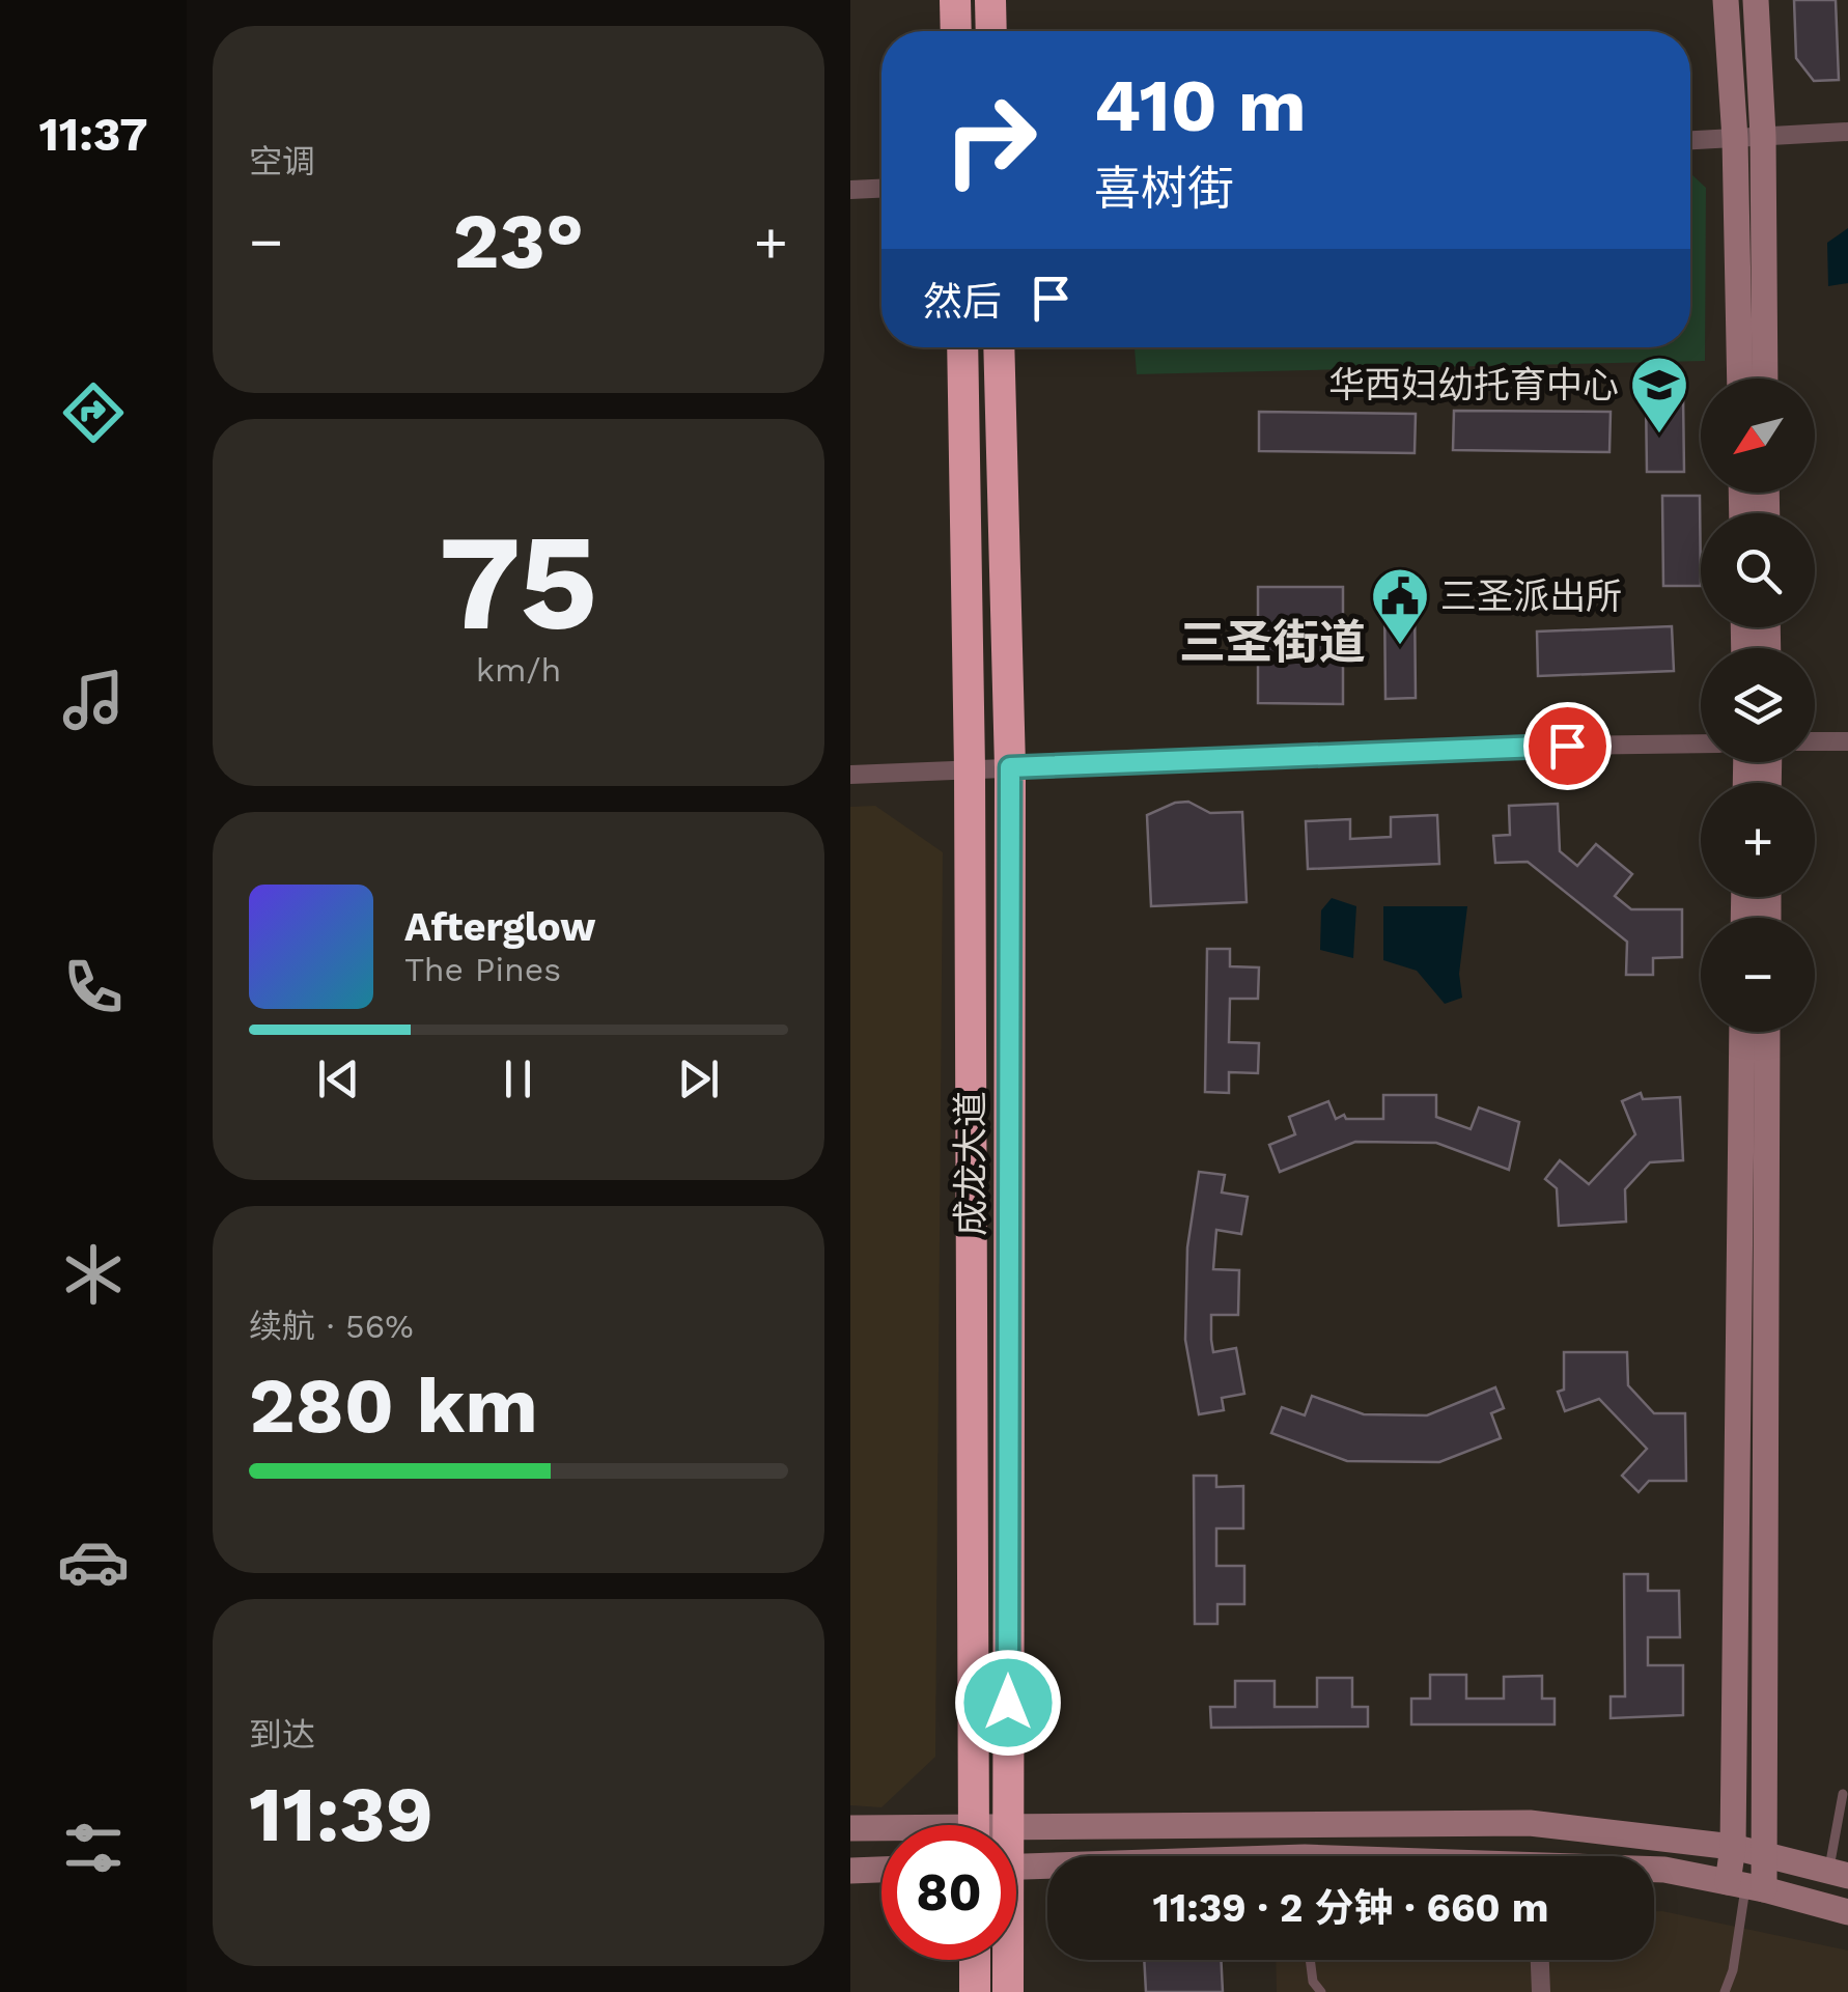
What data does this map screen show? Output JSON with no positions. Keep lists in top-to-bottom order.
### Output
{
  "streets": {
    "highway": ["成龙大道"]
  },
  "districts": ["三圣街道"],
  "places": {
    "school or university": ["华西妇幼托育中心"],
    "public building": ["三圣派出所"]
  },
  "north": "bottom left",
  "page": {
    "tabs": "11:37",
    "tile": [
      "空调",
      ["75", "km/h"],
      ["续航 · 56%", "280 km"],
      ["到达", "11:39"]
    ],
    "turn": ["410 m", "喜树街"],
    "heat": ["−", "23°", "+"],
    "then": "然后",
    "map_buttons": ["+", "−"],
    "song": ["Afterglow", "The Pines"],
    "limit": "80",
    "trip": "11:39 · 2 分钟 · 660 m"
  }
}
